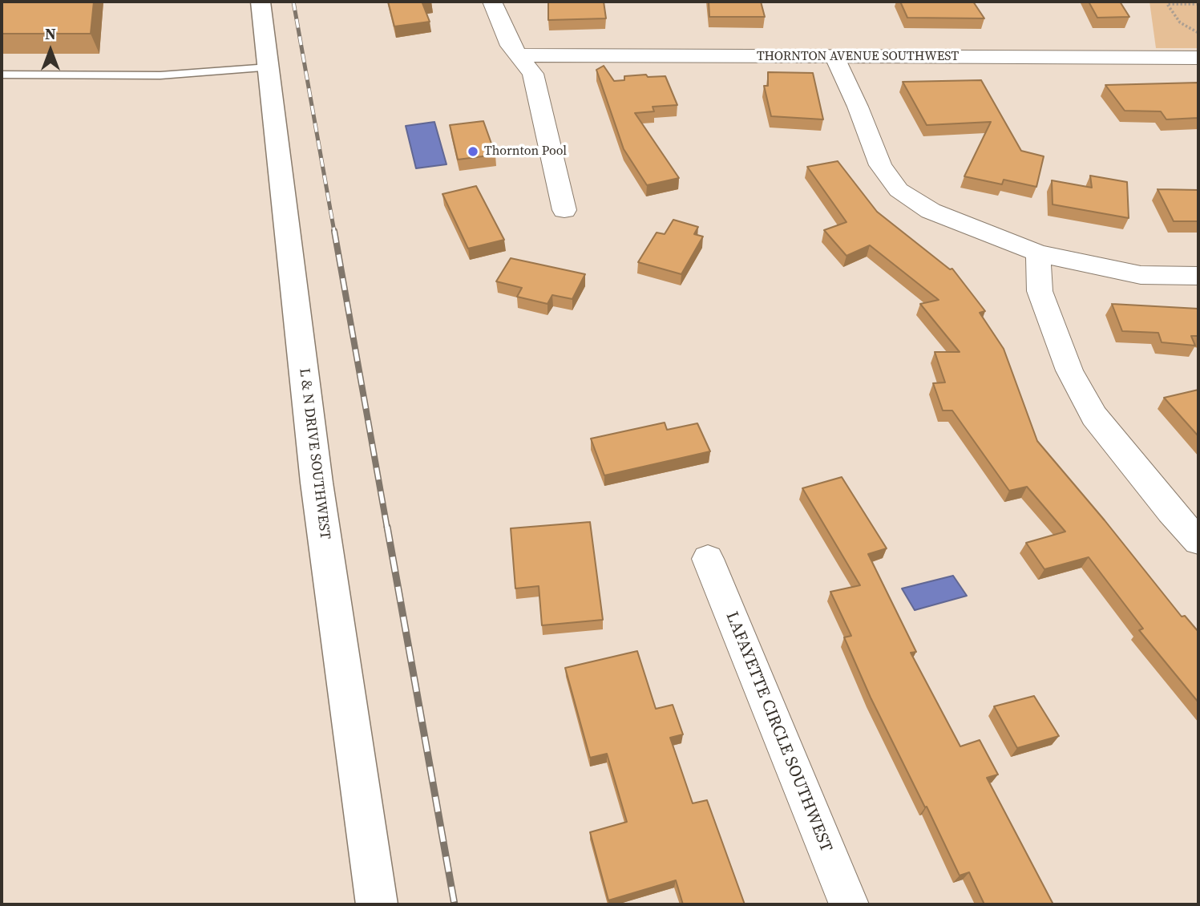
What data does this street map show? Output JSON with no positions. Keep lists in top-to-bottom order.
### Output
{
  "streets": {
    "street": ["THORNTON AVENUE SOUTHWEST", "L & N DRIVE SOUTHWEST", "LAFAYETTE CIRCLE SOUTHWEST"]
  },
  "places": ["Thornton Pool"],
  "north": "top"
}
